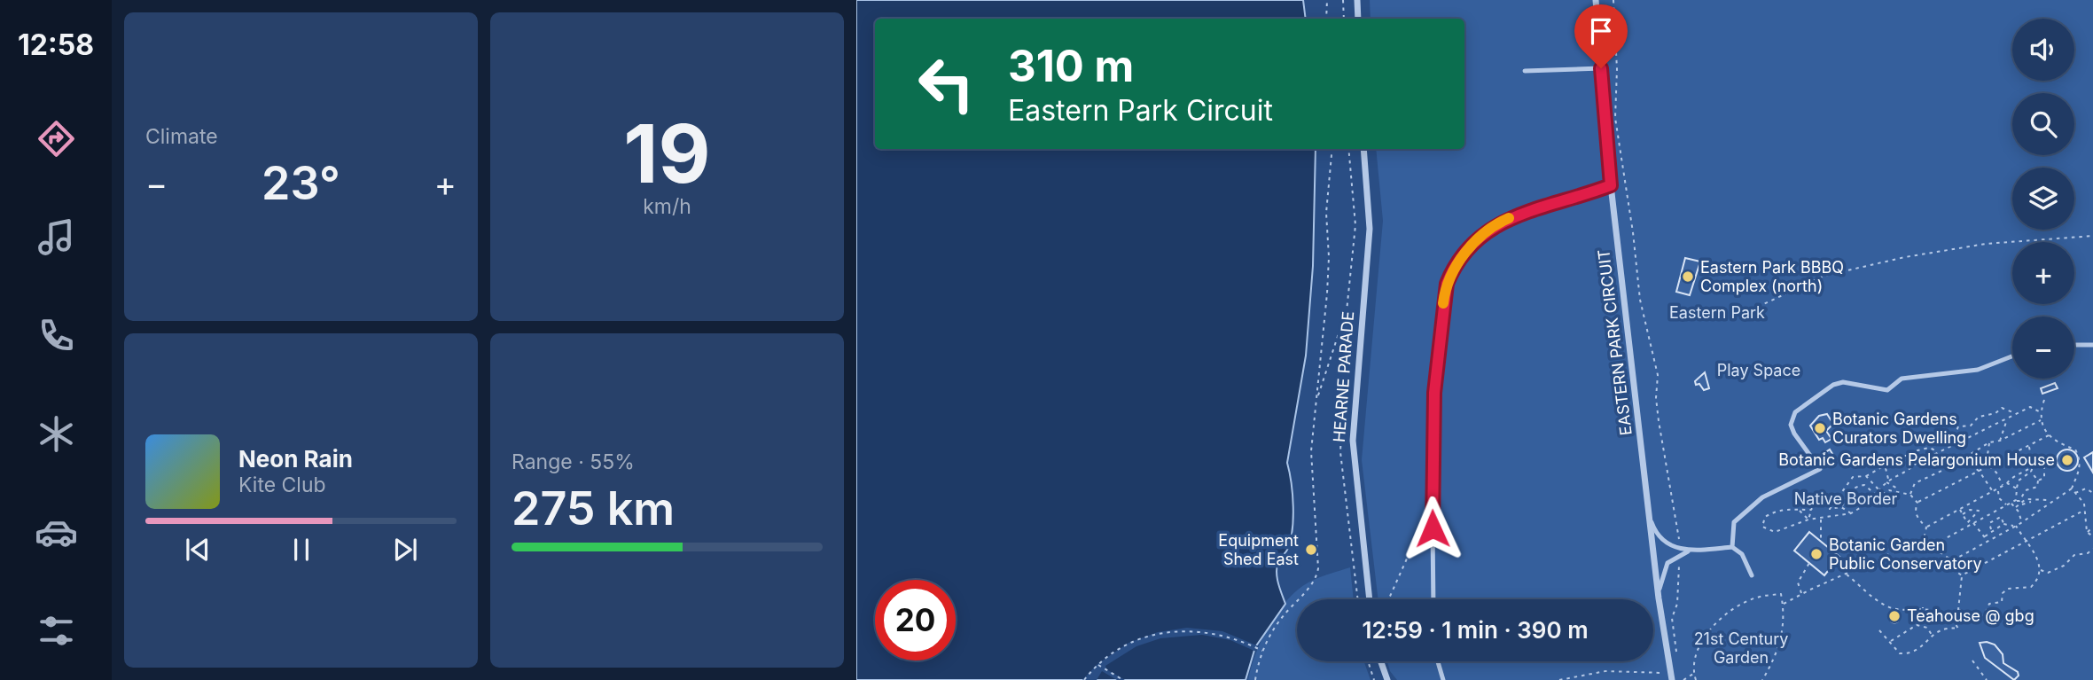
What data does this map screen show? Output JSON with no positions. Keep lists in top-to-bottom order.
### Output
{
  "streets": {
    "street": ["EASTERN PARK CIRCUIT", "HEARNE PARADE"]
  },
  "parks": [
    "Eastern Park",
    "Play Space",
    "Native Border",
    "21st Century Garden"
  ],
  "places": [
    "Eastern Park BBBQ Complex (north)",
    "Botanic Gardens Curators Dwelling",
    "Botanic Gardens Pelargonium House",
    "Equipment Shed East",
    "Botanic Garden Public Conservatory",
    "Teahouse @ gbg"
  ],
  "page": {
    "tabs": "12:58",
    "tile": [
      "Climate",
      ["19", "km/h"],
      ["Range · 55%", "275 km"]
    ],
    "map_buttons": ["+", "−"],
    "turn": ["310 m", "Eastern Park Circuit"],
    "heat": ["−", "23°", "+"],
    "song": ["Neon Rain", "Kite Club"],
    "limit": "20",
    "trip": "12:59 · 1 min · 390 m"
  }
}
